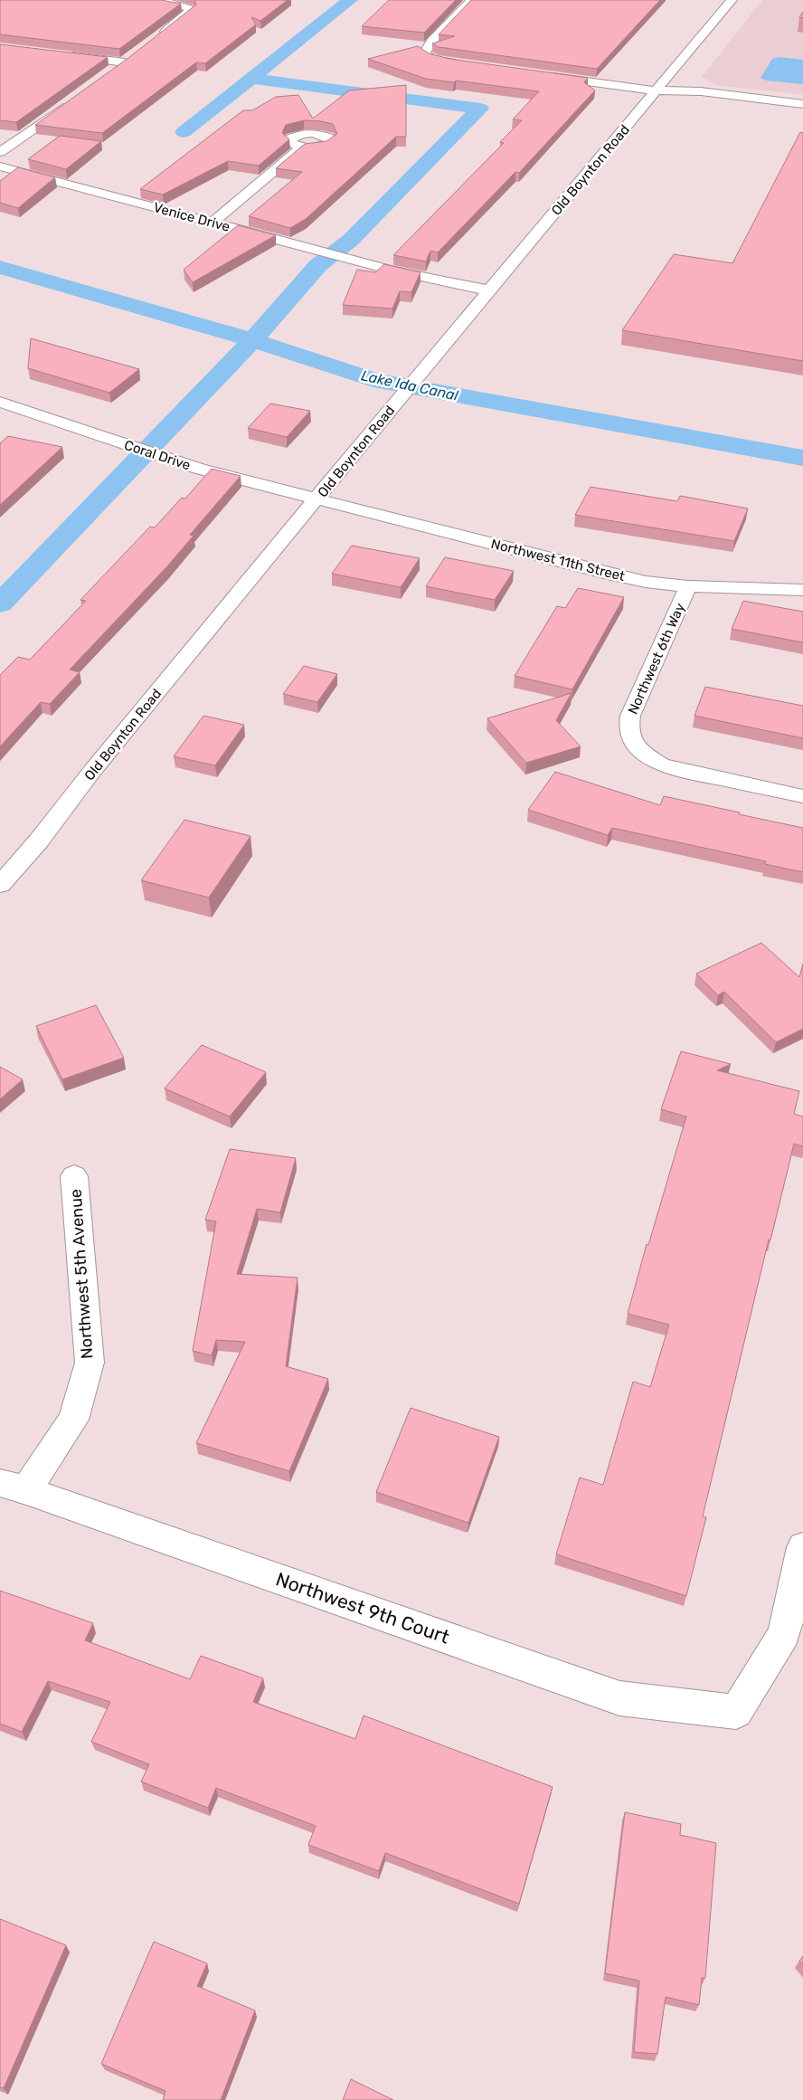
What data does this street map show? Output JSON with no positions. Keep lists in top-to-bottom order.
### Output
{
  "streets": {
    "street": [
      "Old Boynton Road",
      "Venice Drive",
      "Coral Drive",
      "Northwest 11th Street",
      "Northwest 6th Way",
      "Northwest 5th Avenue",
      "Northwest 9th Court"
    ]
  },
  "crossings": [
    ["Old Boynton Road", "Venice Drive"],
    ["Old Boynton Road", "Coral Drive"],
    ["Old Boynton Road", "Northwest 11th Street"],
    ["Coral Drive", "Northwest 11th Street"],
    ["Northwest 11th Street", "Northwest 6th Way"],
    ["Northwest 5th Avenue", "Northwest 9th Court"]
  ],
  "water": ["Lake Ida Canal"]
}
